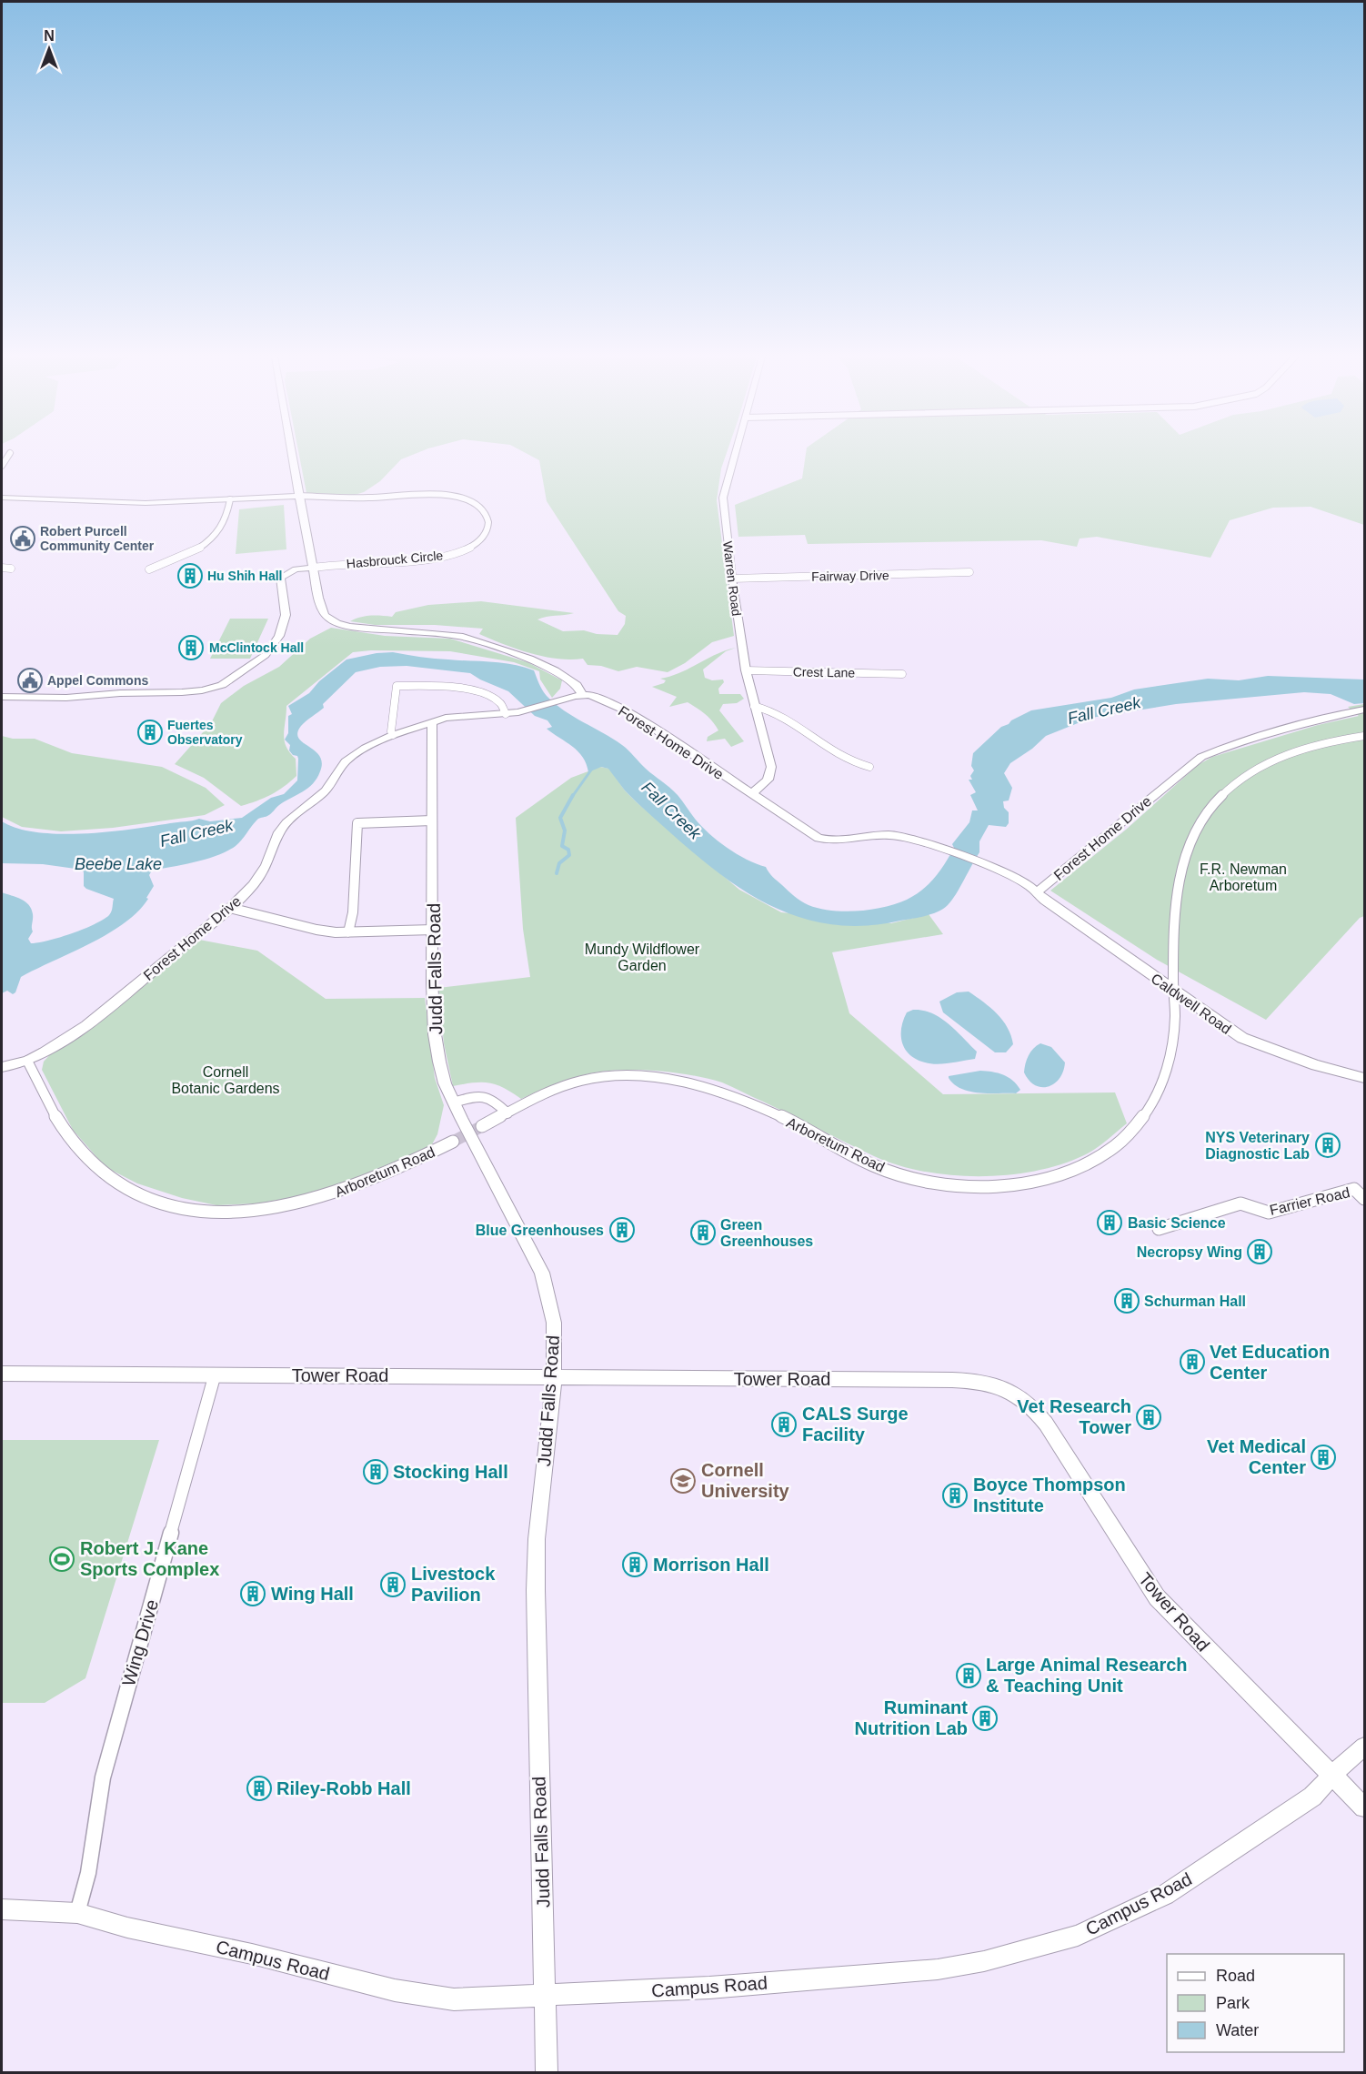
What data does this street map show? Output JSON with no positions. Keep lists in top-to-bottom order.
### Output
{
  "streets": {
    "street": [
      "Hasbrouck Circle",
      "Fairway Drive",
      "Warren Road",
      "Crest Lane",
      "Forest Home Drive",
      "Judd Falls Road",
      "Caldwell Road",
      "Arboretum Road",
      "Farrier Road",
      "Tower Road",
      "Wing Drive",
      "Campus Road"
    ]
  },
  "crossings": [
    ["Fairway Drive", "Warren Road"],
    ["Warren Road", "Crest Lane"],
    ["Warren Road", "Forest Home Drive"],
    ["Forest Home Drive", "Judd Falls Road"],
    ["Forest Home Drive", "Caldwell Road"],
    ["Forest Home Drive", "Arboretum Road"],
    ["Judd Falls Road", "Tower Road"],
    ["Judd Falls Road", "Campus Road"],
    ["Caldwell Road", "Arboretum Road"],
    ["Tower Road", "Wing Drive"],
    ["Tower Road", "Campus Road"],
    ["Wing Drive", "Campus Road"]
  ],
  "water": ["Fall Creek", "Beebe Lake"],
  "parks": ["F.R. Newman Arboretum", "Mundy Wildflower Garden", "Cornell Botanic Gardens"],
  "places": {
    "public building": ["Robert Purcell Community Center", "Appel Commons"],
    "building": [
      "Hu Shih Hall",
      "McClintock Hall",
      "Fuertes Observatory",
      "NYS Veterinary Diagnostic Lab",
      "Basic Science",
      "Blue Greenhouses",
      "Green Greenhouses",
      "Necropsy Wing",
      "Schurman Hall",
      "Vet Education Center",
      "Vet Research Tower",
      "CALS Surge Facility",
      "Vet Medical Center",
      "Stocking Hall",
      "Boyce Thompson Institute",
      "Morrison Hall",
      "Livestock Pavilion",
      "Wing Hall",
      "Large Animal Research & Teaching Unit",
      "Ruminant Nutrition Lab",
      "Riley-Robb Hall"
    ],
    "school or university": ["Cornell University"],
    "sports": ["Robert J. Kane Sports Complex"]
  },
  "legend": ["Road", "Park", "Water"],
  "north": "top"
}
